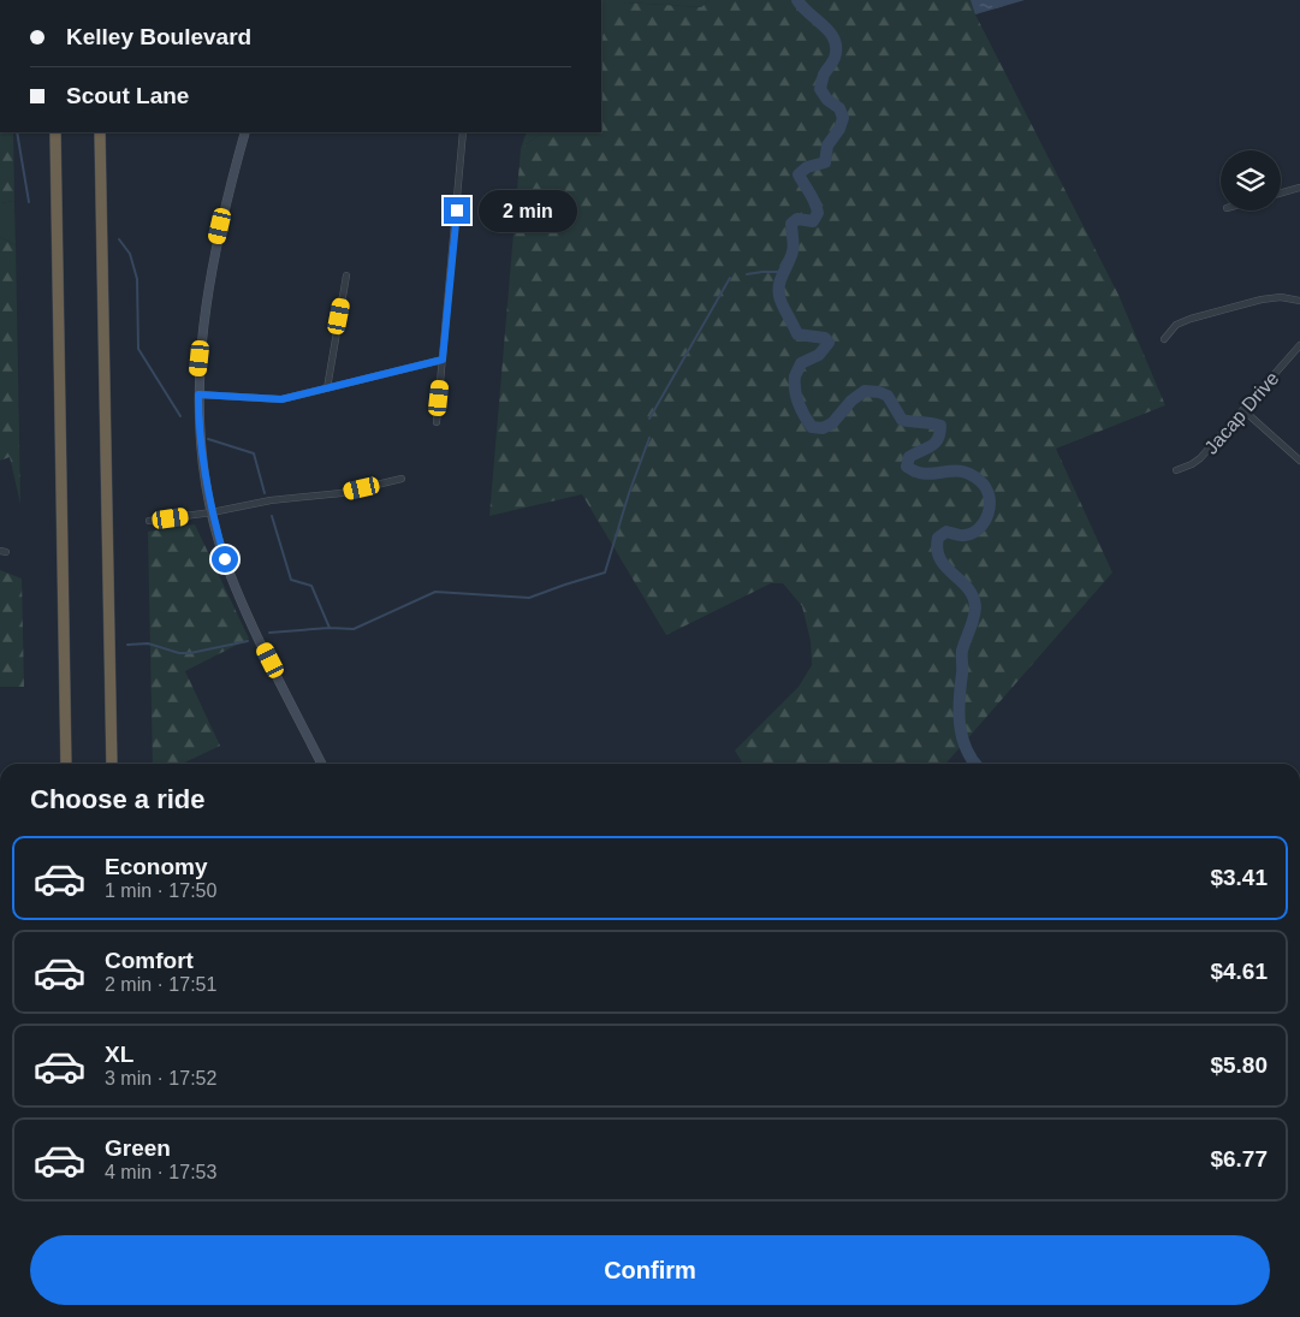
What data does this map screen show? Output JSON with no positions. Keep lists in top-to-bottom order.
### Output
{
  "streets": {
    "street": ["Jacap Drive"]
  },
  "page": {
    "banner": ["Kelley Boulevard", "Scout Lane"],
    "bubble": "2 min",
    "heading": "Choose a ride",
    "list": [
      {
        "name": "Economy",
        "note": "1 min · 17:50",
        "value": "$3.41"
      },
      {
        "name": "Comfort",
        "note": "2 min · 17:51",
        "value": "$4.61"
      },
      {
        "name": "XL",
        "note": "3 min · 17:52",
        "value": "$5.80"
      },
      {
        "name": "Green",
        "note": "4 min · 17:53",
        "value": "$6.77"
      }
    ],
    "buttons": "Confirm"
  }
}
